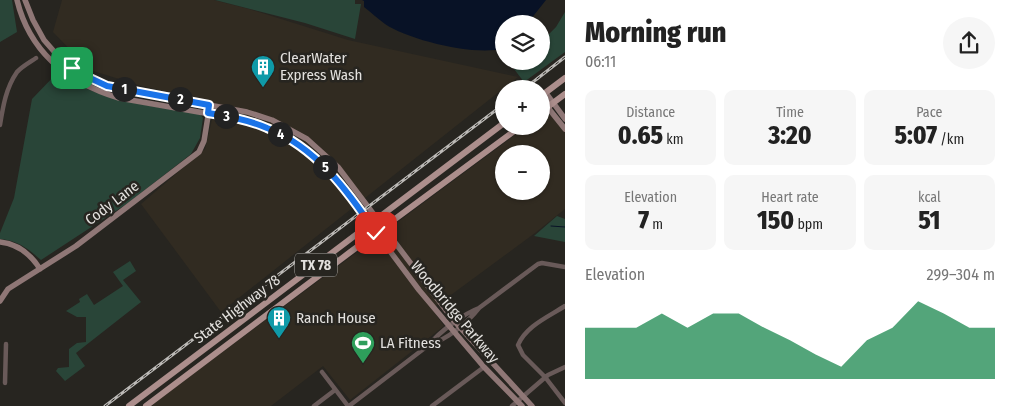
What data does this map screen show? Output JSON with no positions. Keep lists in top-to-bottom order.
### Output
{
  "streets": {
    "main road": [
      "Cody Lane",
      "TX 78",
      "State Highway 78",
      "Woodbridge Parkway"
    ]
  },
  "crossings": [
    ["Cody Lane", "Woodbridge Parkway"],
    ["State Highway 78", "Woodbridge Parkway"]
  ],
  "places": {
    "building": ["ClearWater Express Wash", "Ranch House"],
    "sports": ["LA Fitness"]
  },
  "page": {
    "heading": ["Morning run", "06:11"],
    "map_buttons": ["+", "−"],
    "pins": [
      "1",
      "2",
      "3",
      "4",
      "5"
    ],
    "stats": [
      ["Distance", "0.65 km"],
      ["Time", "3:20"],
      ["Pace", "5:07 /km"],
      ["Elevation", "7 m"],
      ["Heart rate", "150 bpm"],
      ["kcal", "51"]
    ],
    "chart": ["Elevation", "299–304 m"]
  }
}
